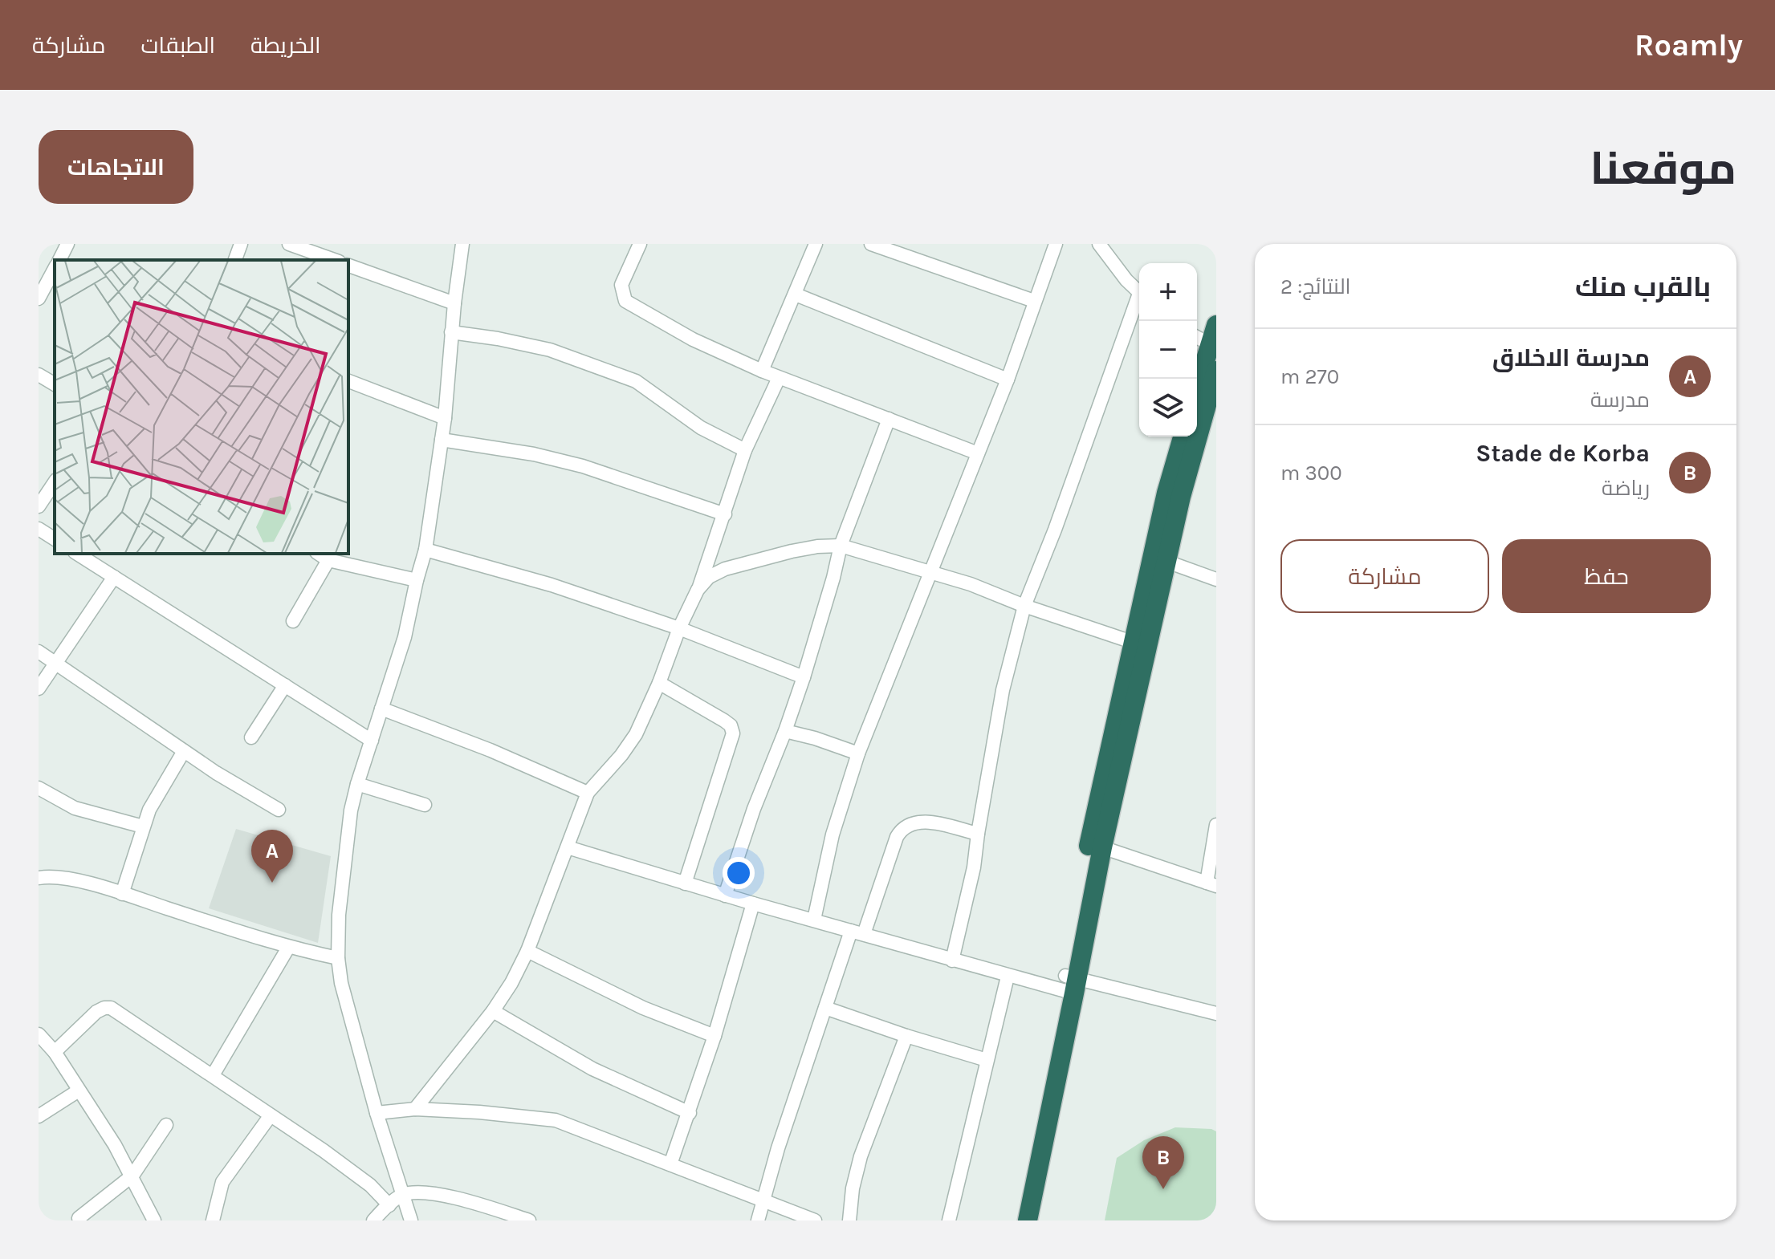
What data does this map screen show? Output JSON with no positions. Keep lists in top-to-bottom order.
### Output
{
  "page": {
    "header": "Roamly",
    "nav": ["الخريطة", "الطبقات", "مشاركة"],
    "title": "موقعنا",
    "buttons": [
      "الاتجاهات",
      ["حفظ", "مشاركة"]
    ],
    "heading": ["بالقرب منك", "النتائج: 2"],
    "map_buttons": ["+", "−"],
    "list": [
      {
        "mark": "A",
        "name": "مدرسة الاخلاق",
        "note": "مدرسة",
        "value": "270 m"
      },
      {
        "mark": "B",
        "name": "Stade de Korba",
        "note": "رياضة",
        "value": "300 m"
      }
    ],
    "pins": ["A", "B"]
  }
}
